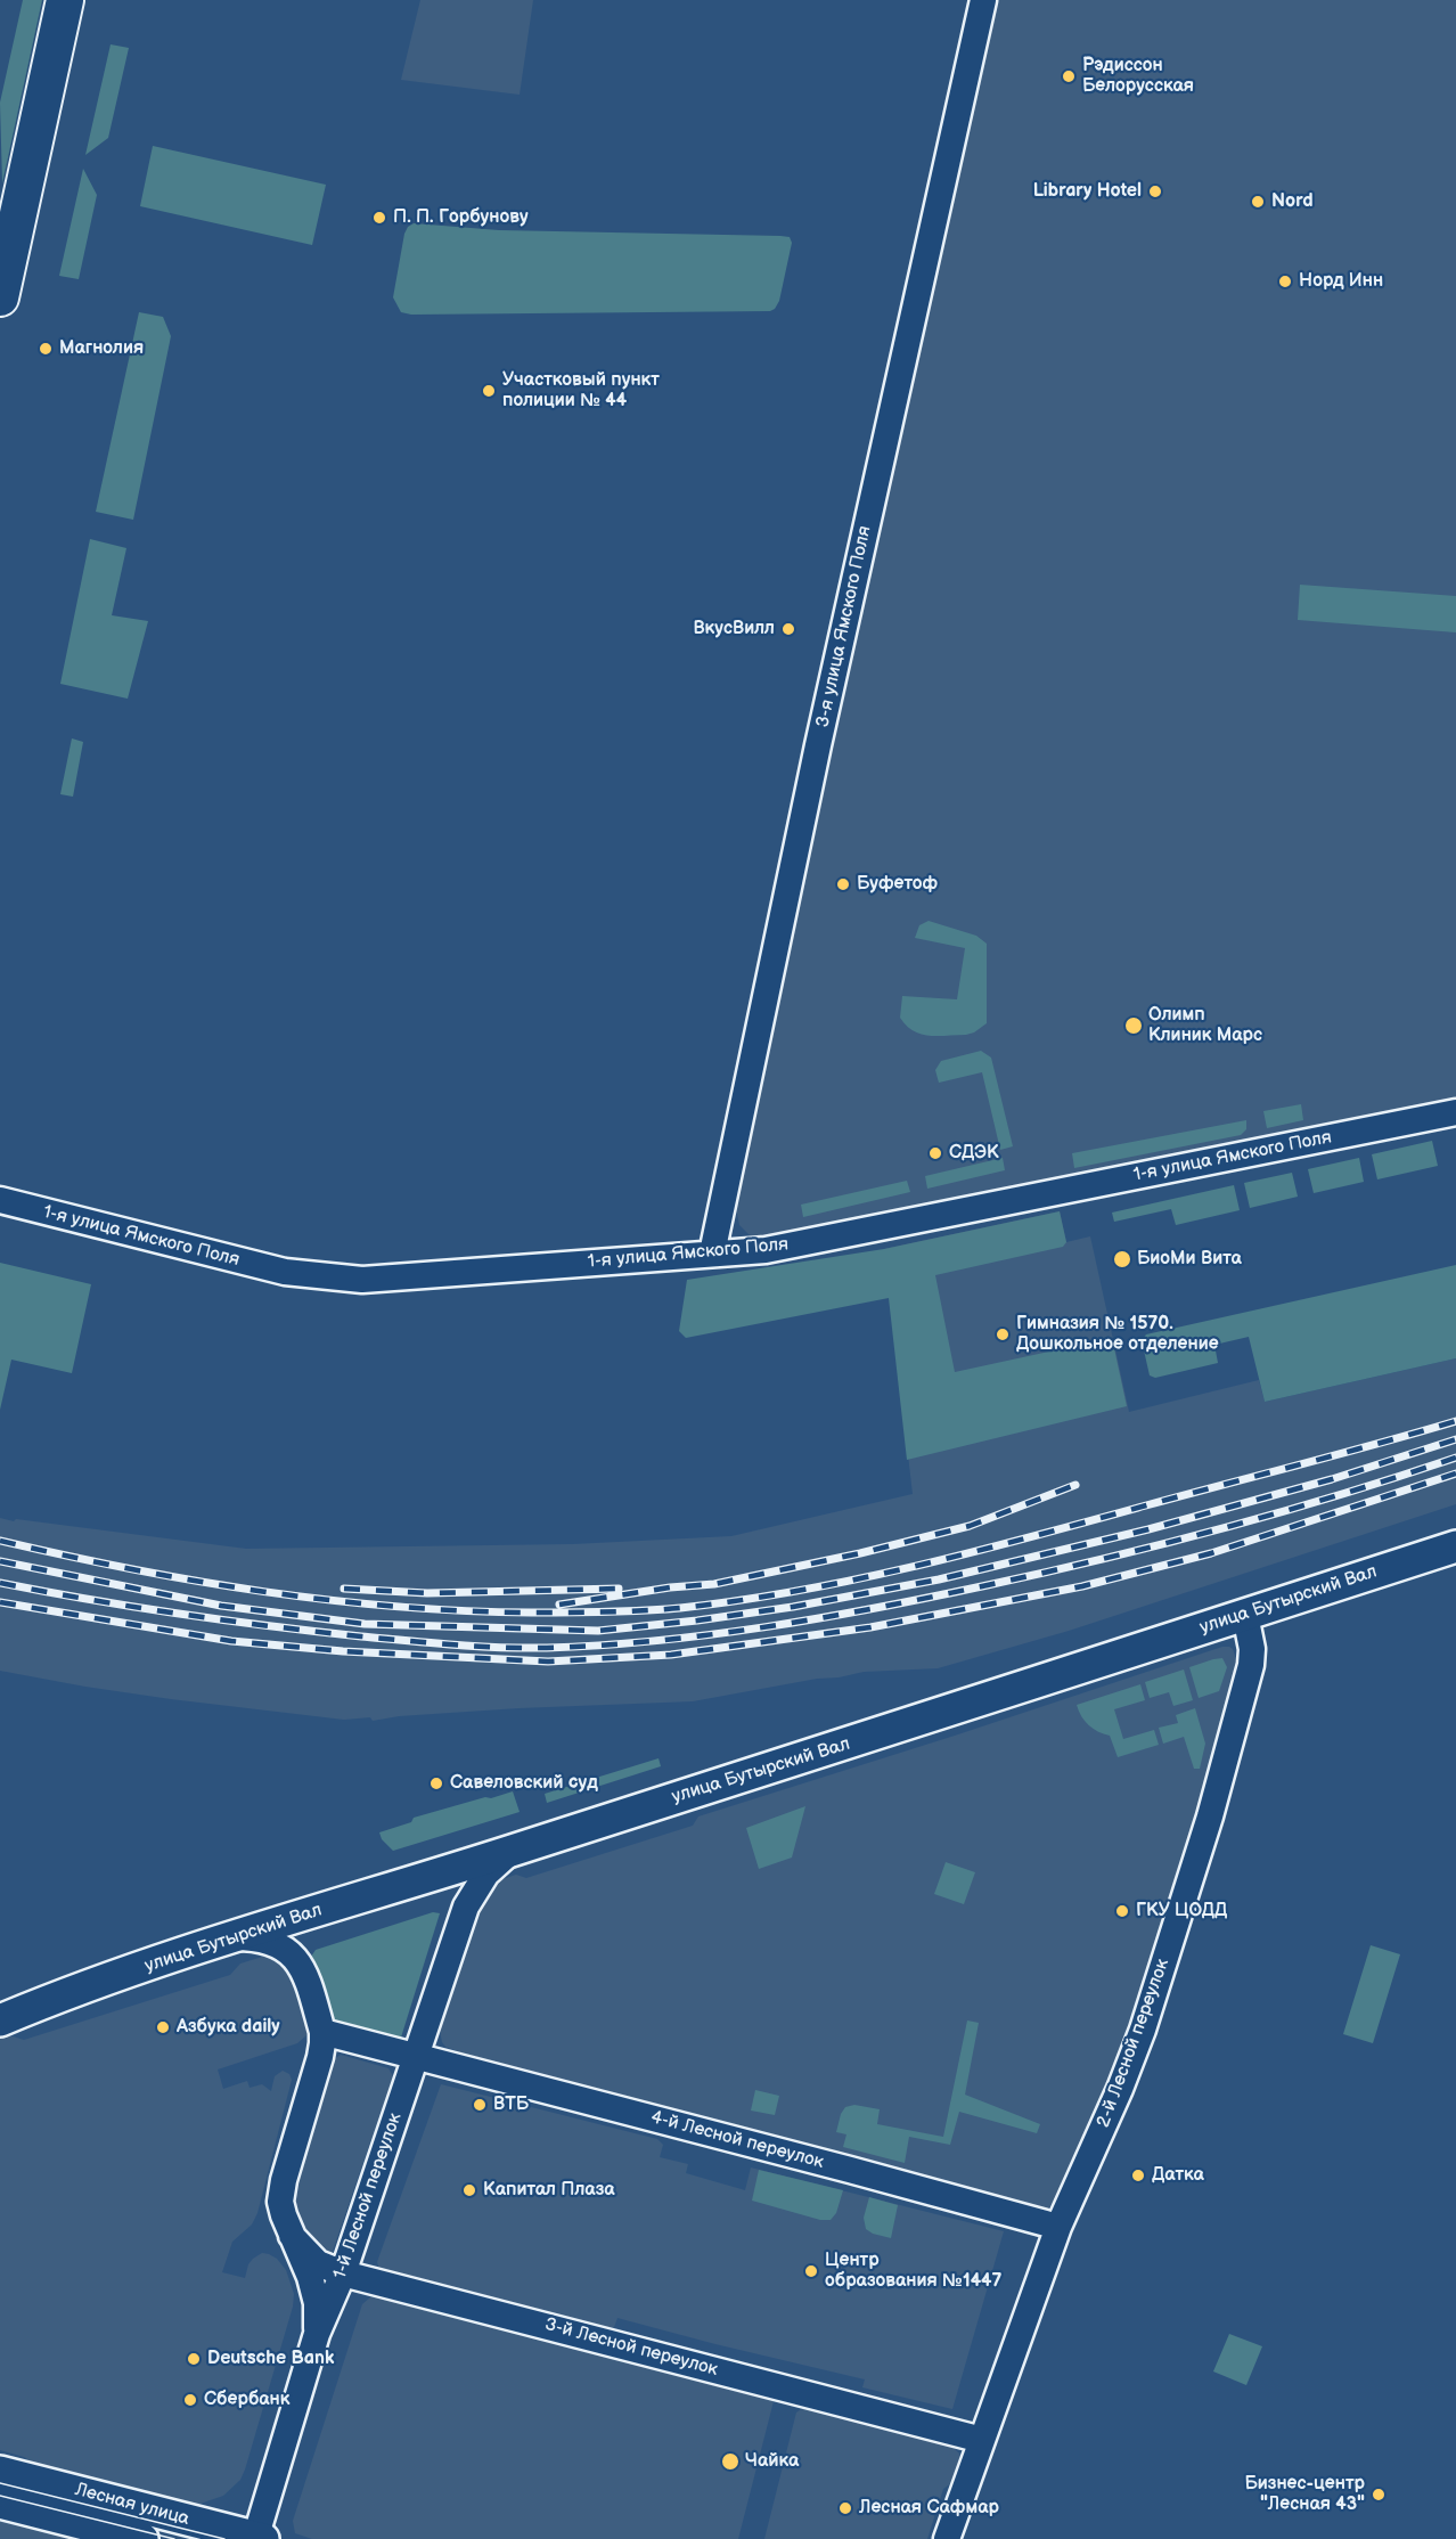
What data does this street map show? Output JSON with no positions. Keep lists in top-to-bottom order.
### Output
{
  "streets": {
    "street": [
      "3-я улица Ямского Поля",
      "1-я улица Ямского Поля",
      "улица Бутырский Вал",
      "2-й Лесной переулок",
      "4-й Лесной переулок",
      "1-й Лесной переулок",
      "3-й Лесной переулок",
      "Лесная улица"
    ]
  },
  "crossings": [
    ["3-я улица Ямского Поля", "1-я улица Ямского Поля"],
    ["улица Бутырский Вал", "2-й Лесной переулок"],
    ["улица Бутырский Вал", "1-й Лесной переулок"],
    ["2-й Лесной переулок", "4-й Лесной переулок"],
    ["2-й Лесной переулок", "3-й Лесной переулок"],
    ["4-й Лесной переулок", "1-й Лесной переулок"],
    ["1-й Лесной переулок", "3-й Лесной переулок"],
    ["1-й Лесной переулок", "Лесная улица"]
  ],
  "places": [
    "Рэдиссон Белорусская",
    "Library Hotel",
    "Nord",
    "П. П. Горбунову",
    "Норд Инн",
    "Магнолия",
    "Участковый пункт полиции № 44",
    "ВкусВилл",
    "Буфетоф",
    "Олимп Клиник Марс",
    "СДЭК",
    "БиоМи Вита",
    "Гимназия № 1570. Дошкольное отделение",
    "Савеловский cуд",
    "ГКУ ЦОДД",
    "Азбука daily",
    "ВТБ",
    "Датка",
    "Капитал Плаза",
    "Центр образования №1447",
    "Deutsche Bank",
    "Сбербанк",
    "Чайка",
    "Бизнес-центр \"Лесная 43\"",
    "Лесная Сафмар"
  ]
}
